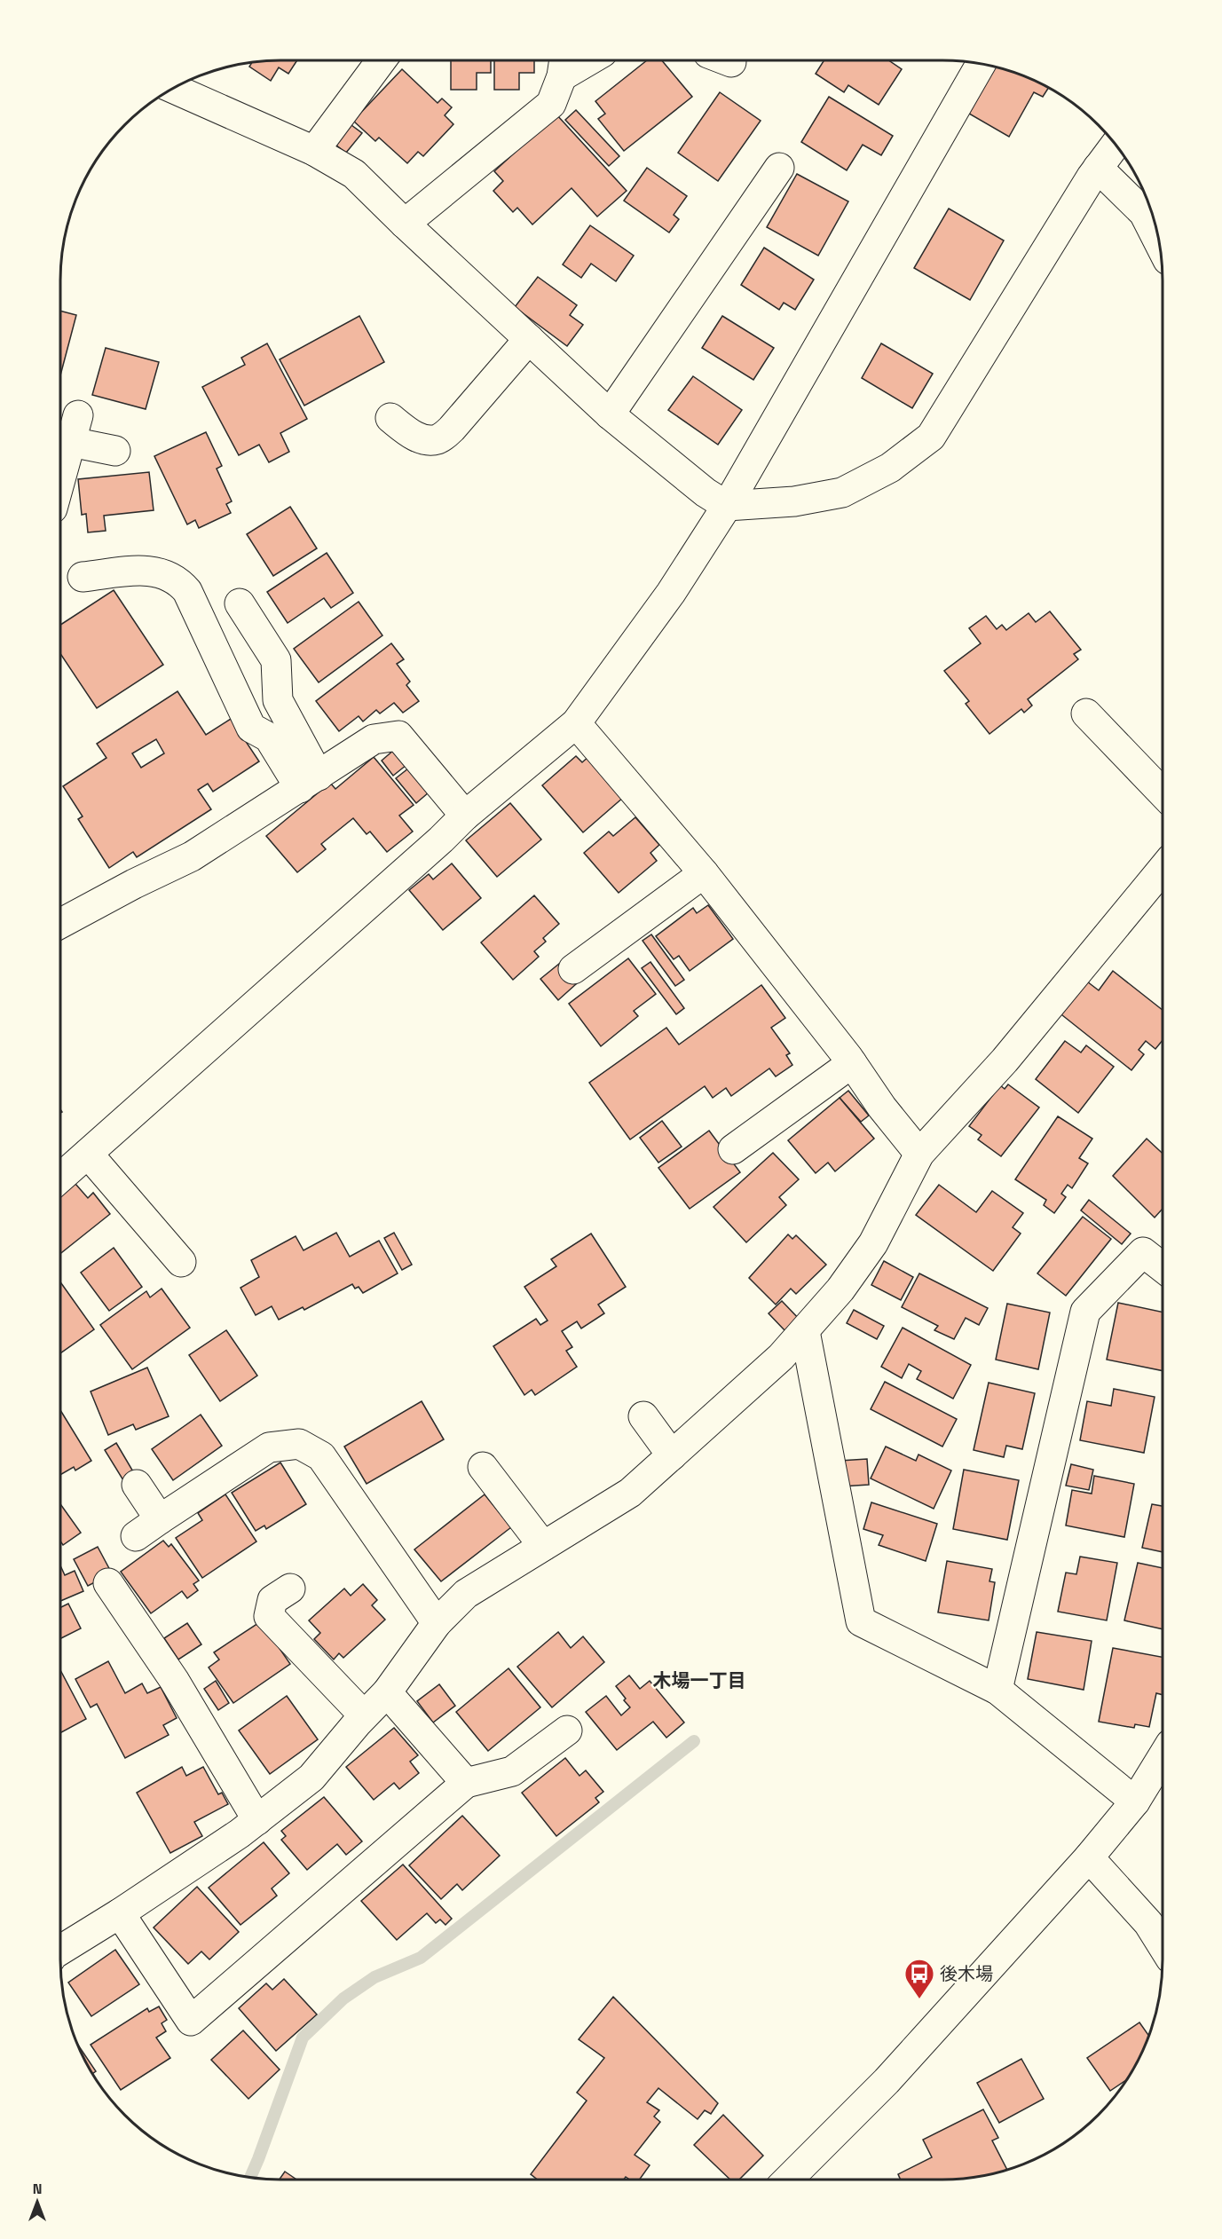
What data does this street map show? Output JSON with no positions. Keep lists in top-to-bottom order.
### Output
{
  "districts": ["木場一丁目"],
  "places": {
    "bus stop": ["後木場"]
  },
  "north": "top"
}
